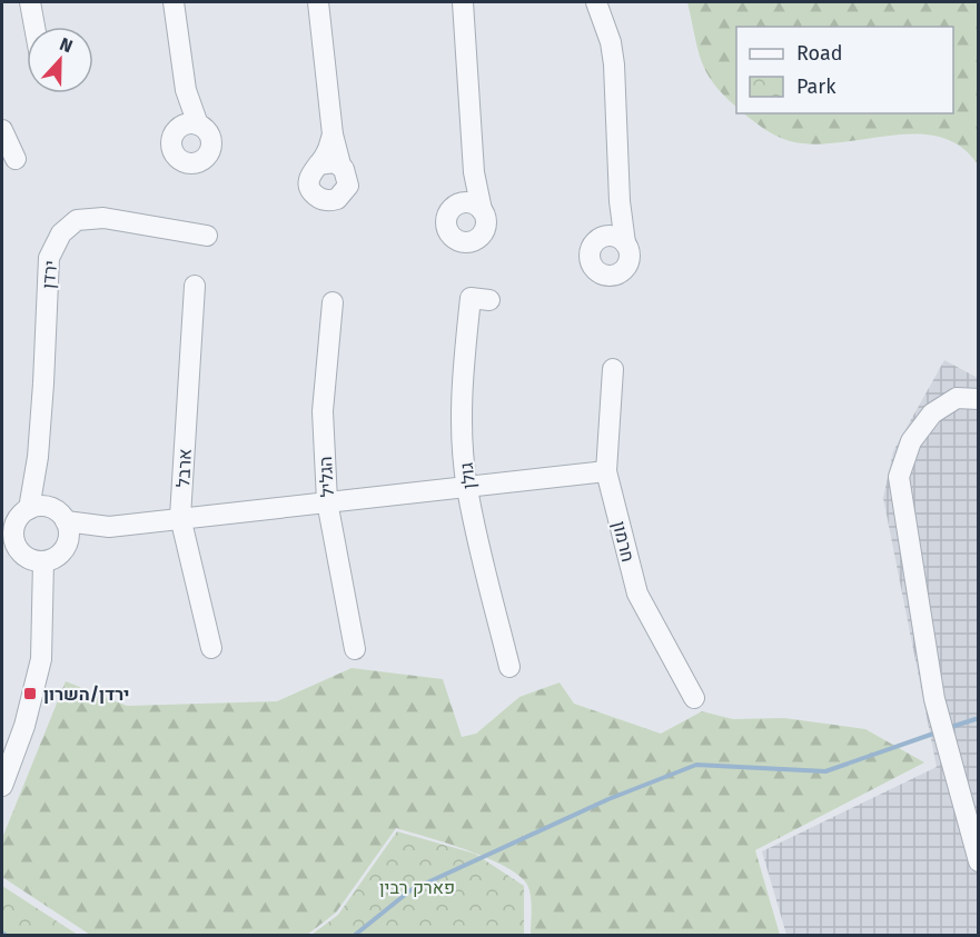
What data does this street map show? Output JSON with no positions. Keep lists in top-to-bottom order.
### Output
{
  "streets": {
    "street": [
      "ירדן",
      "ארבל",
      "גולן",
      "הגליל",
      "חרמון"
    ]
  },
  "parks": ["פארק רבין"],
  "places": {
    "transit": ["ירדן/השרון"]
  },
  "legend": ["Road", "Park"],
  "north": "top"
}
